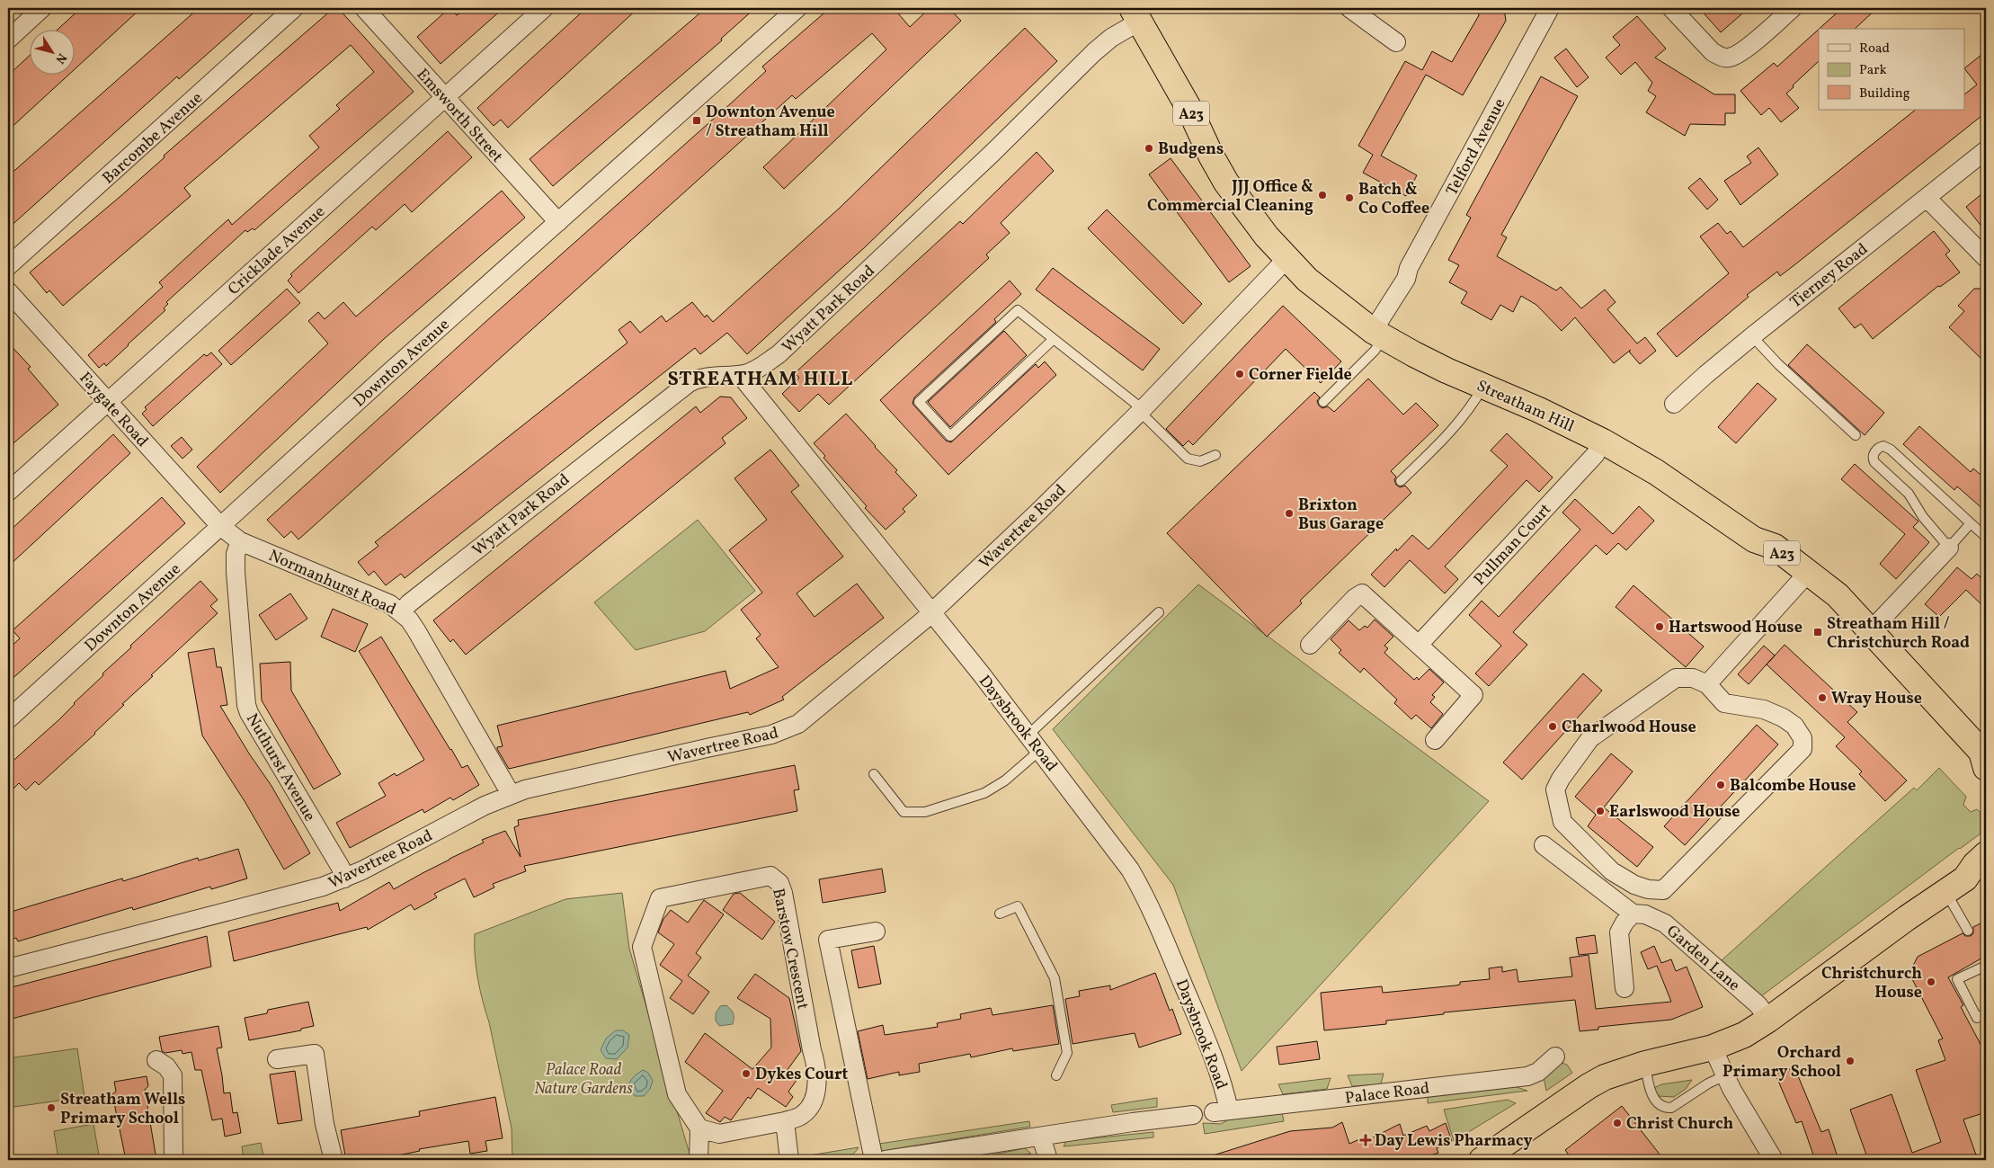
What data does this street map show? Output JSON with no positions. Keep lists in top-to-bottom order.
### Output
{
  "streets": {
    "highway": ["A23", "Streatham Hill"],
    "street": [
      "Emsworth Street",
      "Barcombe Avenue",
      "Telford Avenue",
      "Cricklade Avenue",
      "Tierney Road",
      "Wyatt Park Road",
      "Downton Avenue",
      "Faygate Road",
      "Wavertree Road",
      "Pullman Court",
      "Normanhurst Road",
      "Daysbrook Road",
      "Nuthurst Avenue",
      "Barstow Crescent",
      "Garden Lane",
      "Palace Road"
    ]
  },
  "crossings": [
    ["Emsworth Street", "Cricklade Avenue"],
    ["Emsworth Street", "Downton Avenue"],
    ["Telford Avenue", "Streatham Hill"],
    ["Cricklade Avenue", "Faygate Road"],
    ["Wyatt Park Road", "Streatham Hill"],
    ["Wyatt Park Road", "Normanhurst Road"],
    ["Wyatt Park Road", "Daysbrook Road"],
    ["Downton Avenue", "Faygate Road"],
    ["Downton Avenue", "Normanhurst Road"],
    ["Streatham Hill", "Wavertree Road"],
    ["Streatham Hill", "Pullman Court"],
    ["Faygate Road", "Normanhurst Road"],
    ["Wavertree Road", "Normanhurst Road"],
    ["Wavertree Road", "Daysbrook Road"],
    ["Wavertree Road", "Nuthurst Avenue"],
    ["Normanhurst Road", "Nuthurst Avenue"],
    ["Daysbrook Road", "Palace Road"]
  ],
  "districts": ["STREATHAM HILL"],
  "parks": ["Palace Road Nature Gardens"],
  "places": {
    "transit": ["Downton Avenue / Streatham Hill", "Streatham Hill / Christchurch Road"],
    "other": [
      "Budgens",
      "JJJ Office & Commercial Cleaning",
      "Batch & Co Coffee",
      "Corner Fielde",
      "Brixton Bus Garage",
      "Hartswood House",
      "Wray House",
      "Charlwood House",
      "Balcombe House",
      "Earlswood House",
      "Christchurch House",
      "Orchard Primary School",
      "Dykes Court",
      "Streatham Wells Primary School",
      "Christ Church"
    ],
    "health": ["Day Lewis Pharmacy"]
  },
  "legend": ["Road", "Park", "Building"],
  "north": "bottom right"
}
